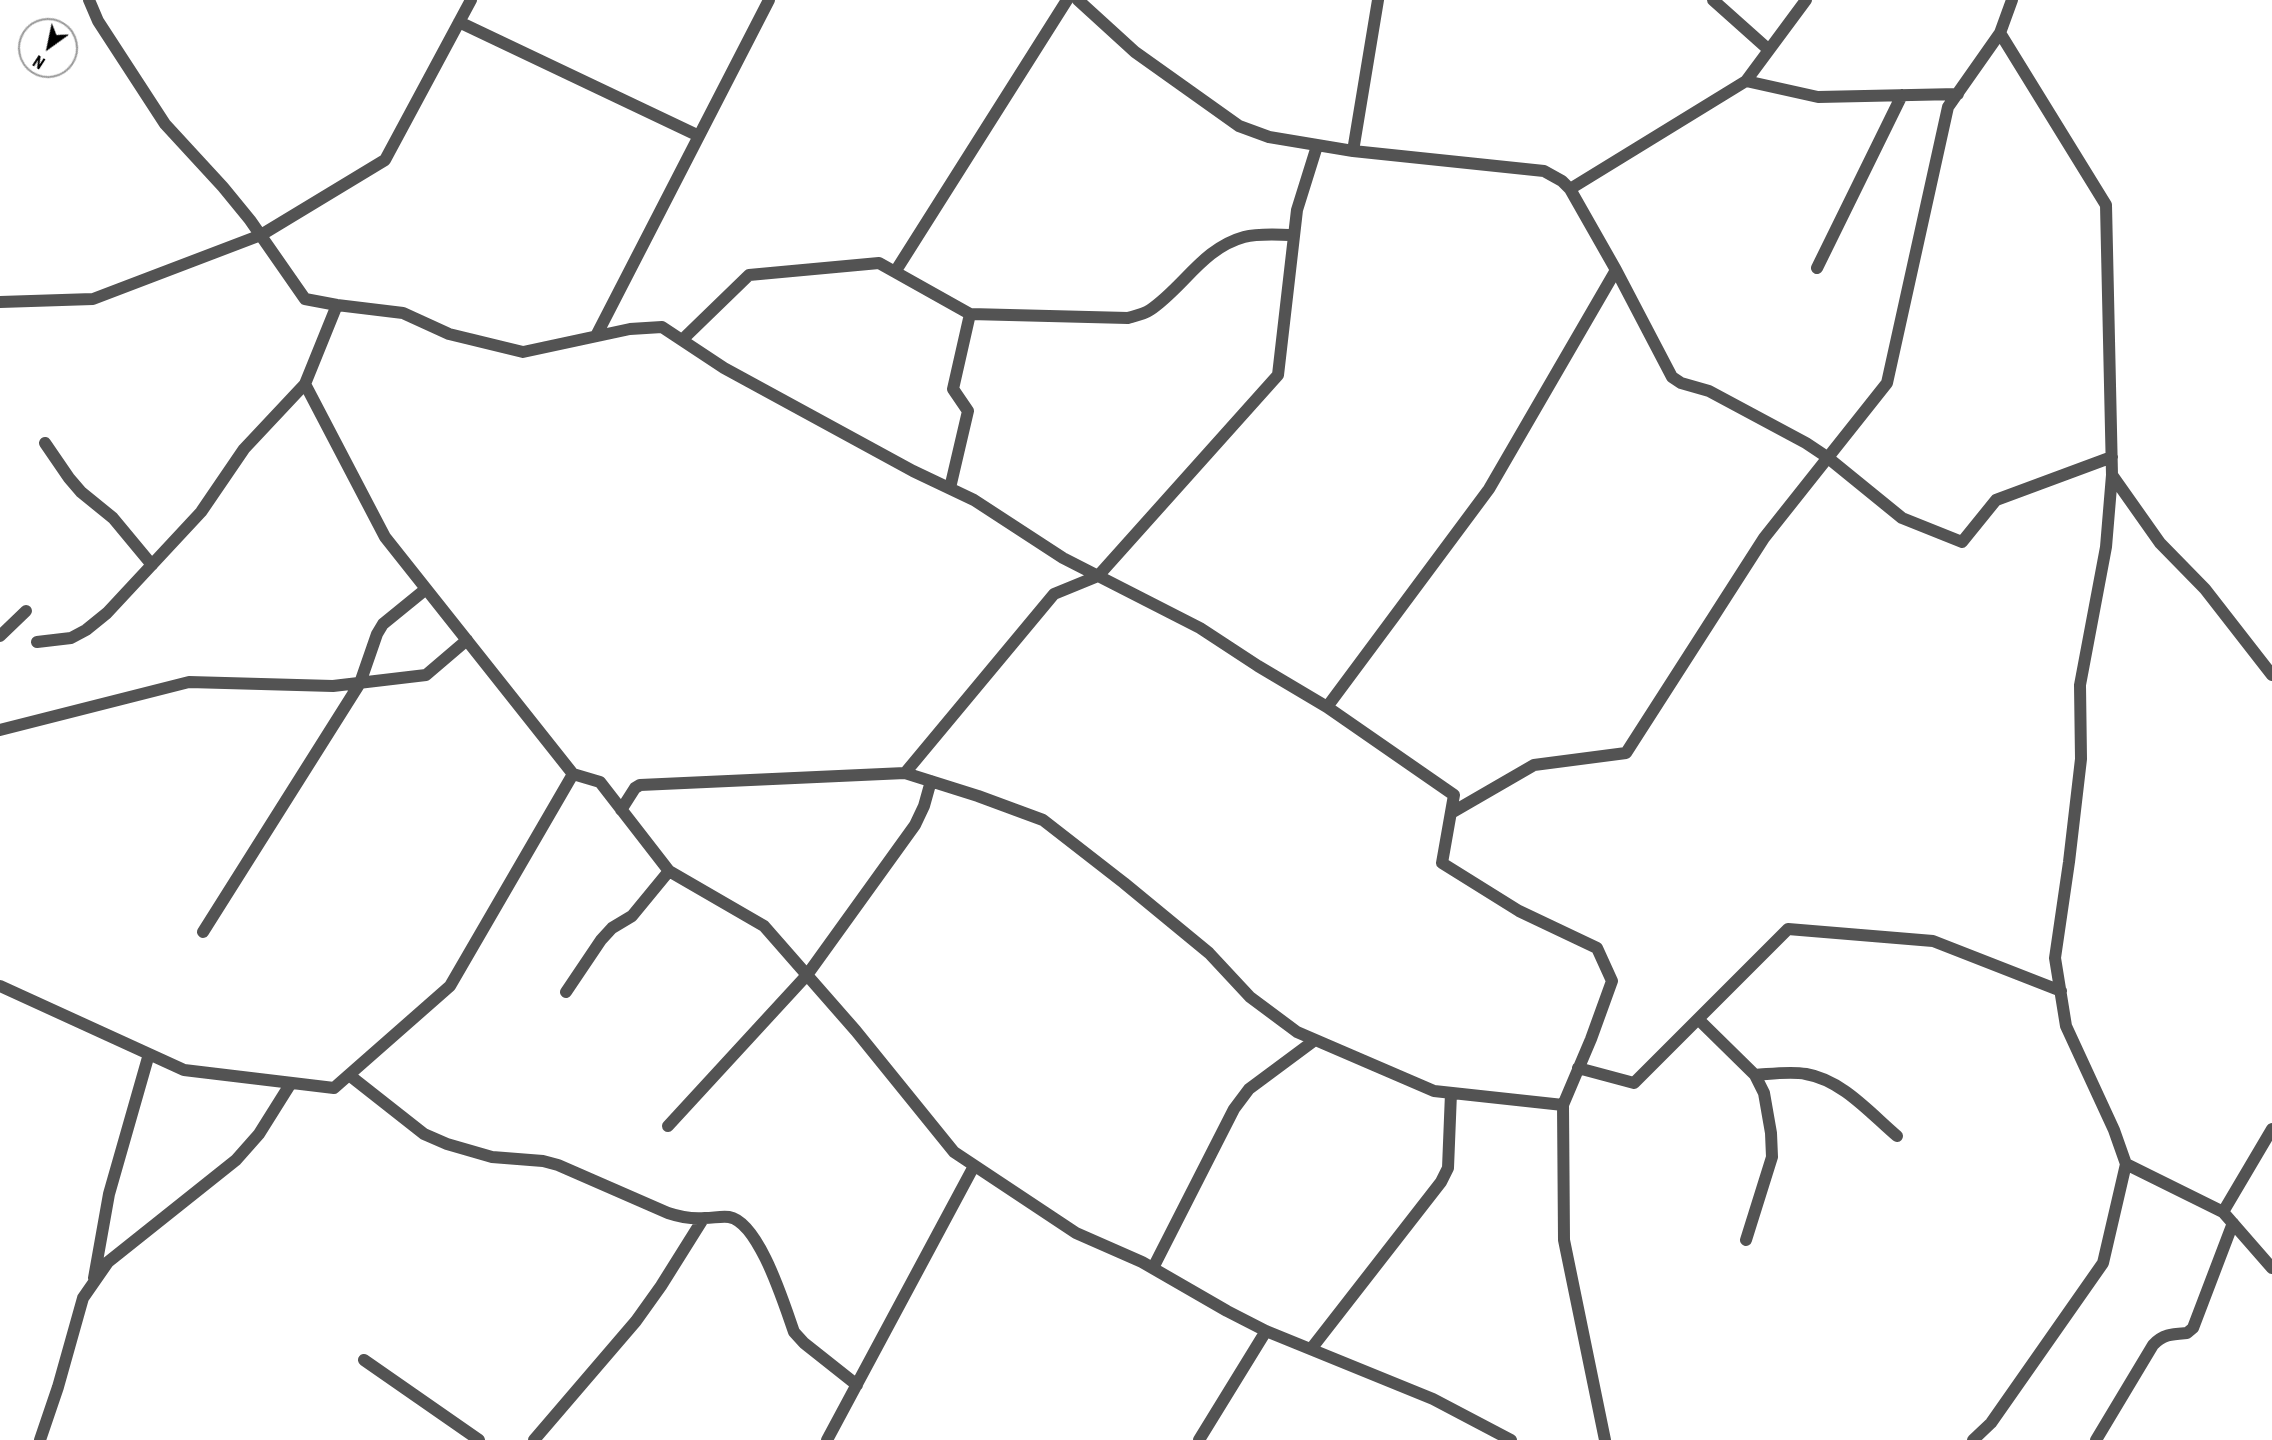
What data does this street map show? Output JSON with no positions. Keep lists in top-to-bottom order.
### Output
{
  "north": "bottom left"
}
